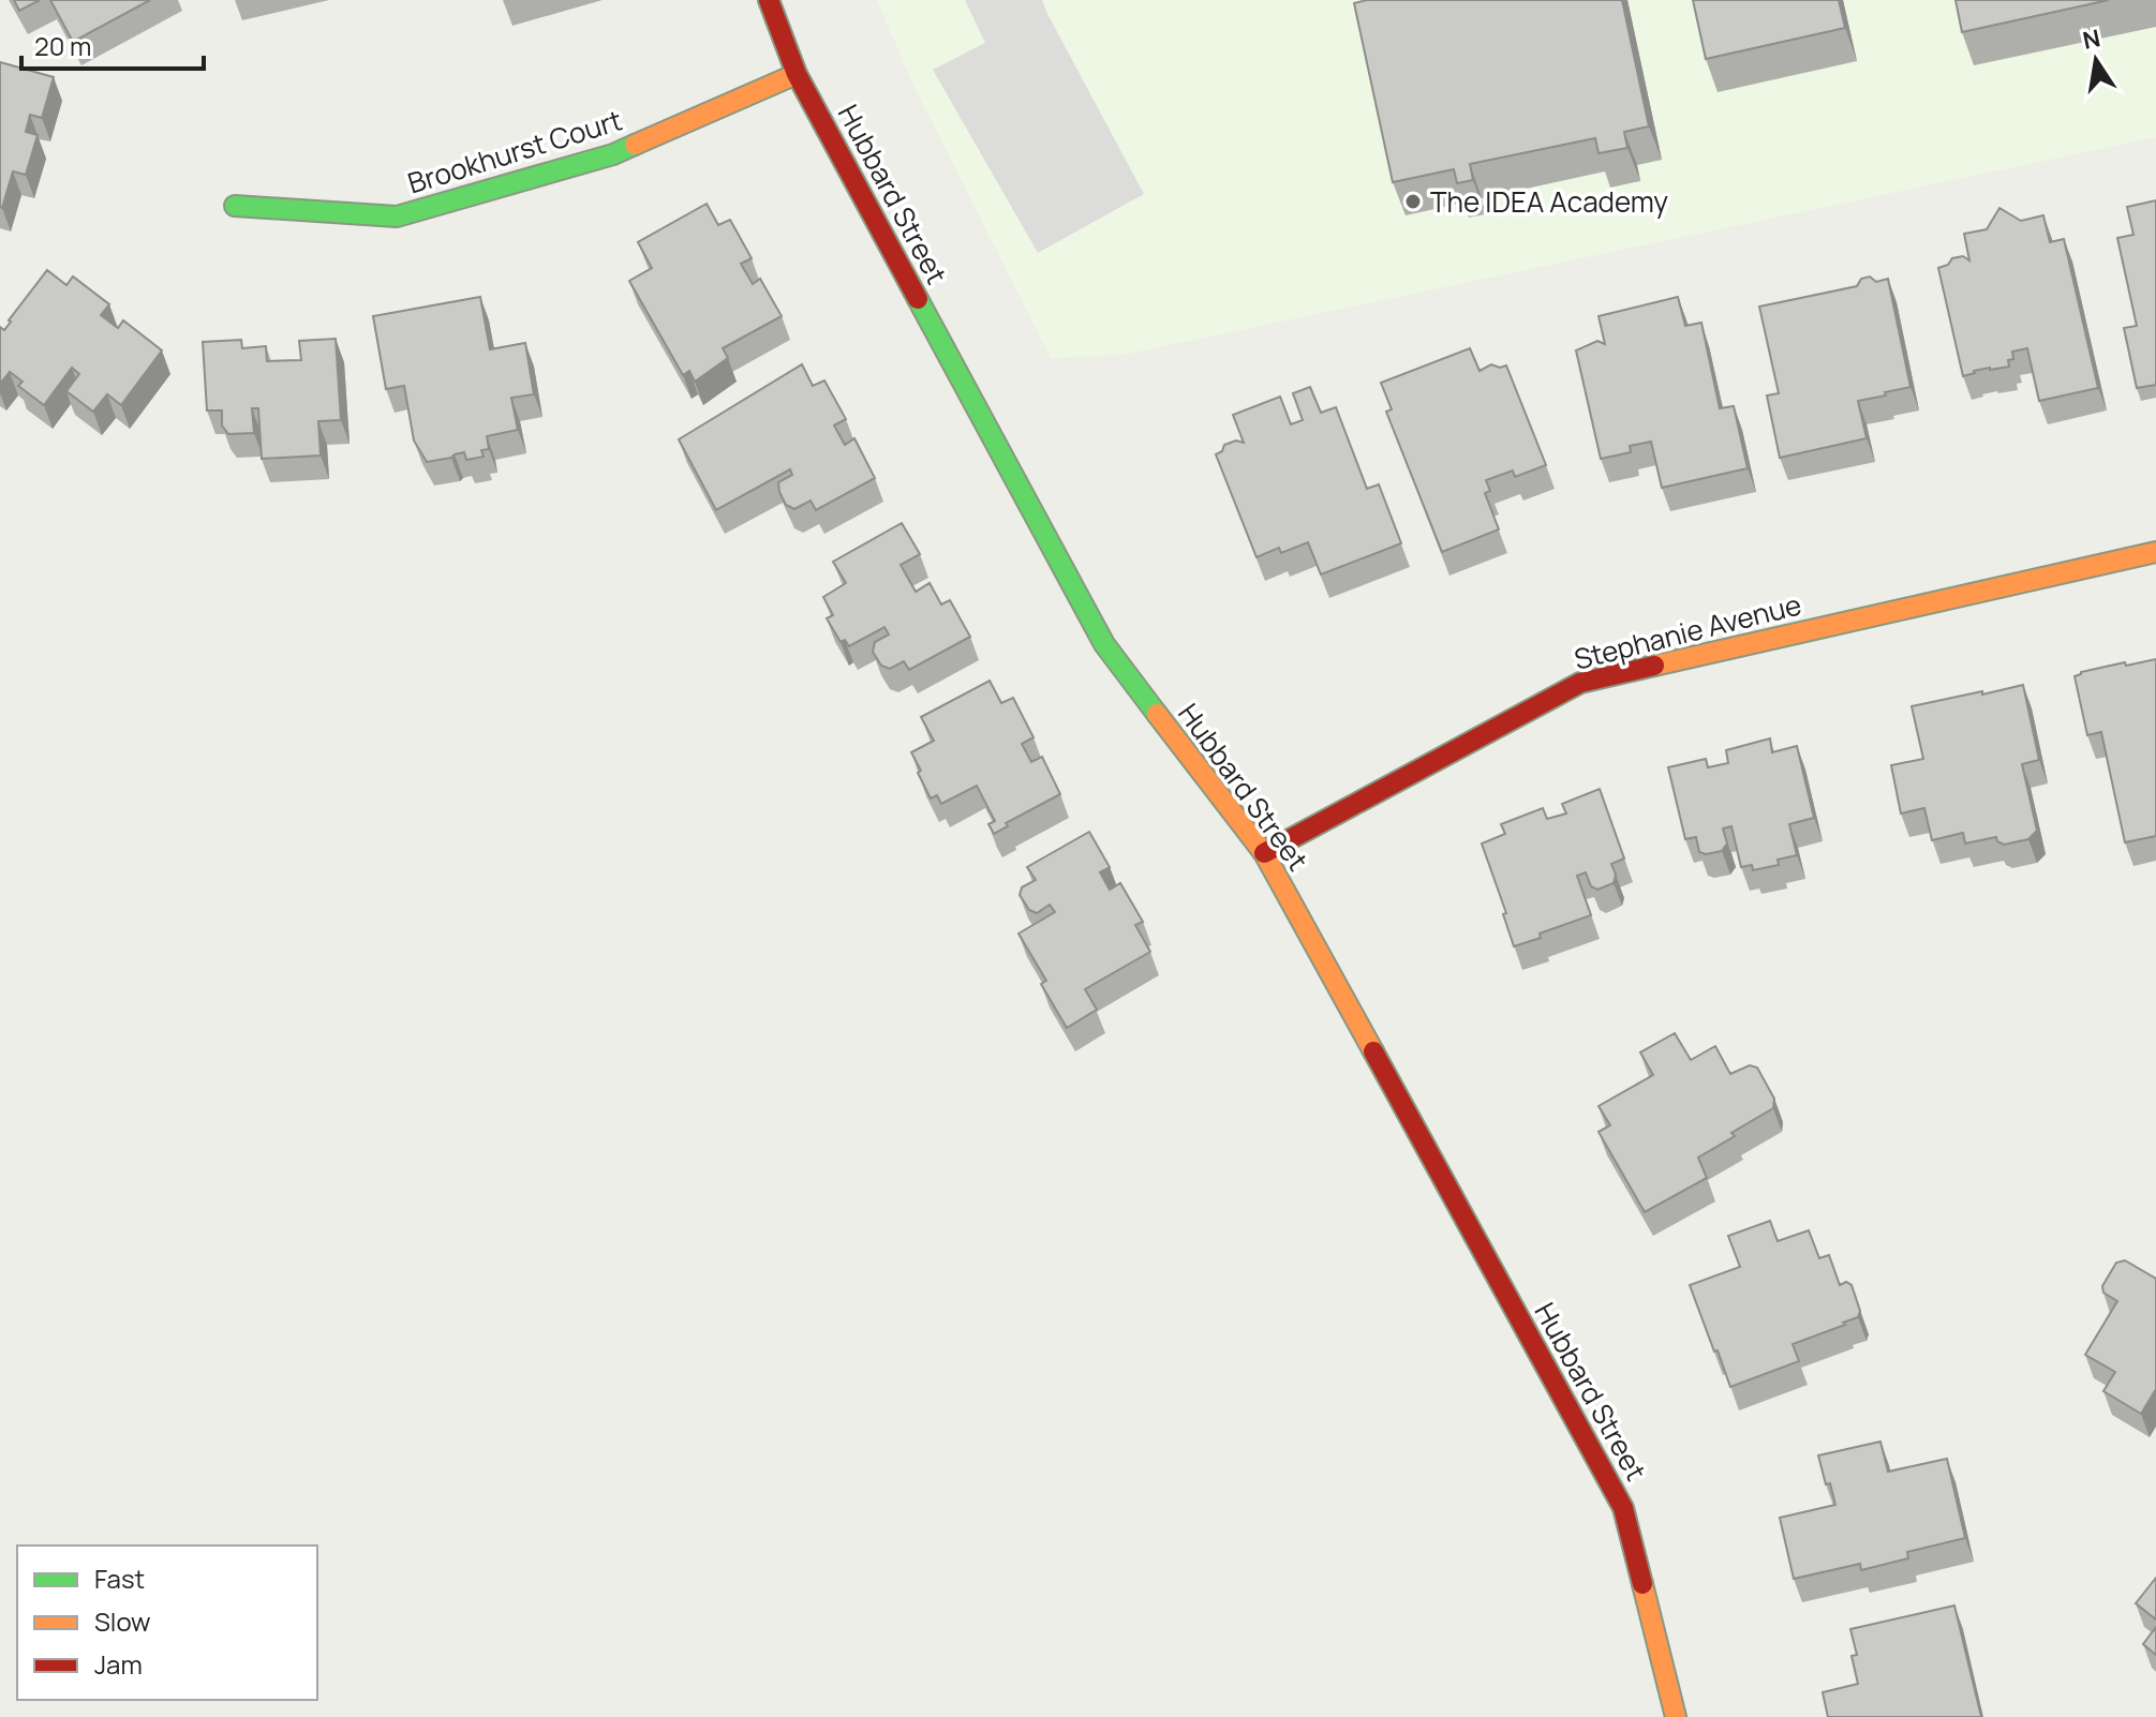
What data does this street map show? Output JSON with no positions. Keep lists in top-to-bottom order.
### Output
{
  "streets": {
    "street": ["Brookhurst Court", "Hubbard Street", "Stephanie Avenue"]
  },
  "crossings": [
    ["Brookhurst Court", "Hubbard Street"],
    ["Hubbard Street", "Stephanie Avenue"]
  ],
  "places": ["The IDEA Academy"],
  "legend": ["Fast", "Slow", "Jam"],
  "scale_bar": "20 m",
  "north": "top"
}
